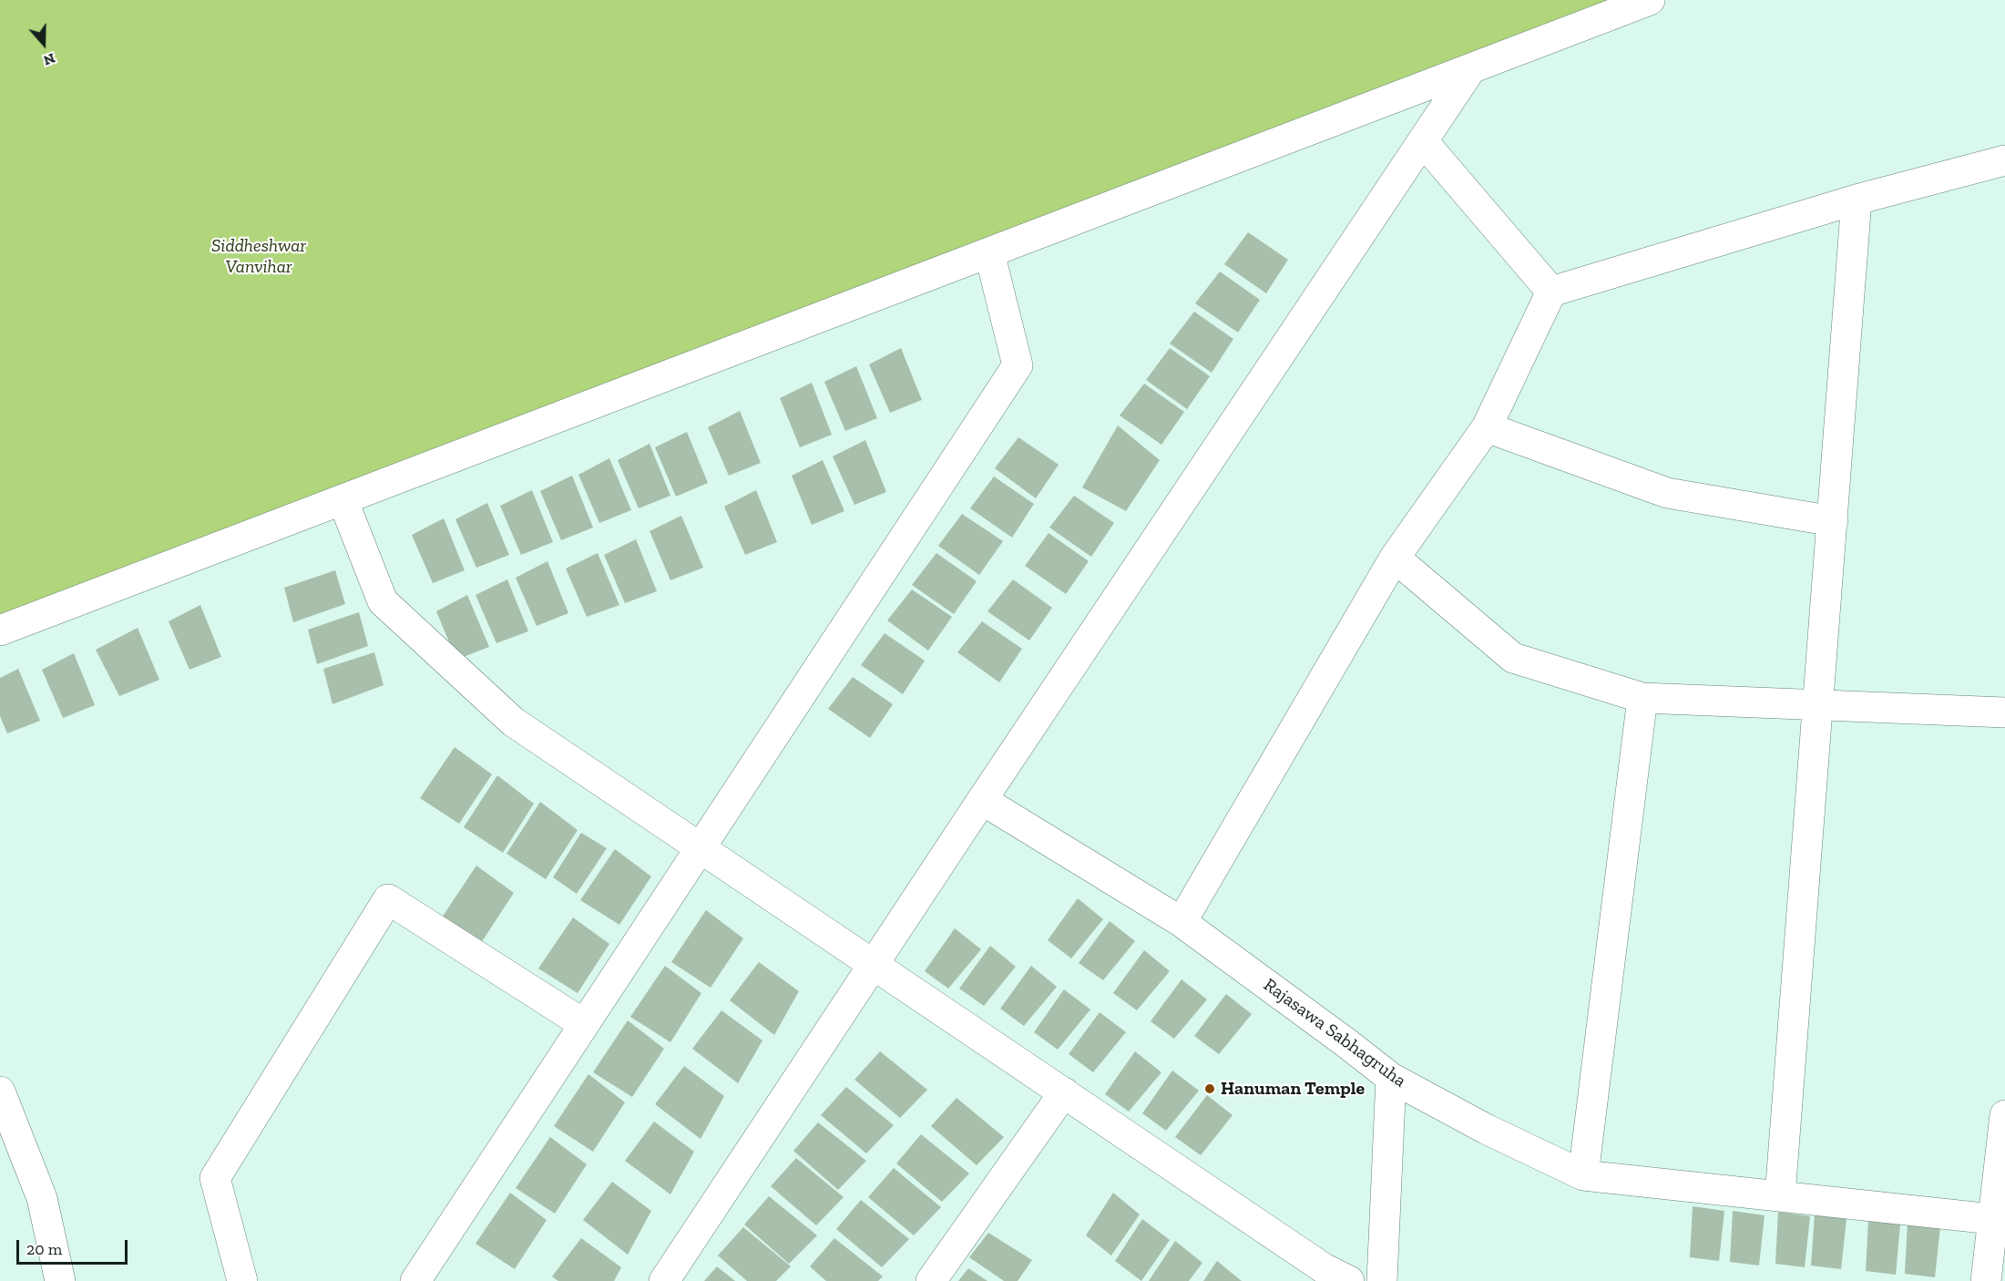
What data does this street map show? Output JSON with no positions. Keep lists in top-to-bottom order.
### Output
{
  "streets": {
    "street": ["Rajasawa Sabhagruha"]
  },
  "parks": ["Siddheshwar Vanvihar"],
  "places": ["Hanuman Temple"],
  "scale_bar": "20 m",
  "north": "bottom"
}
